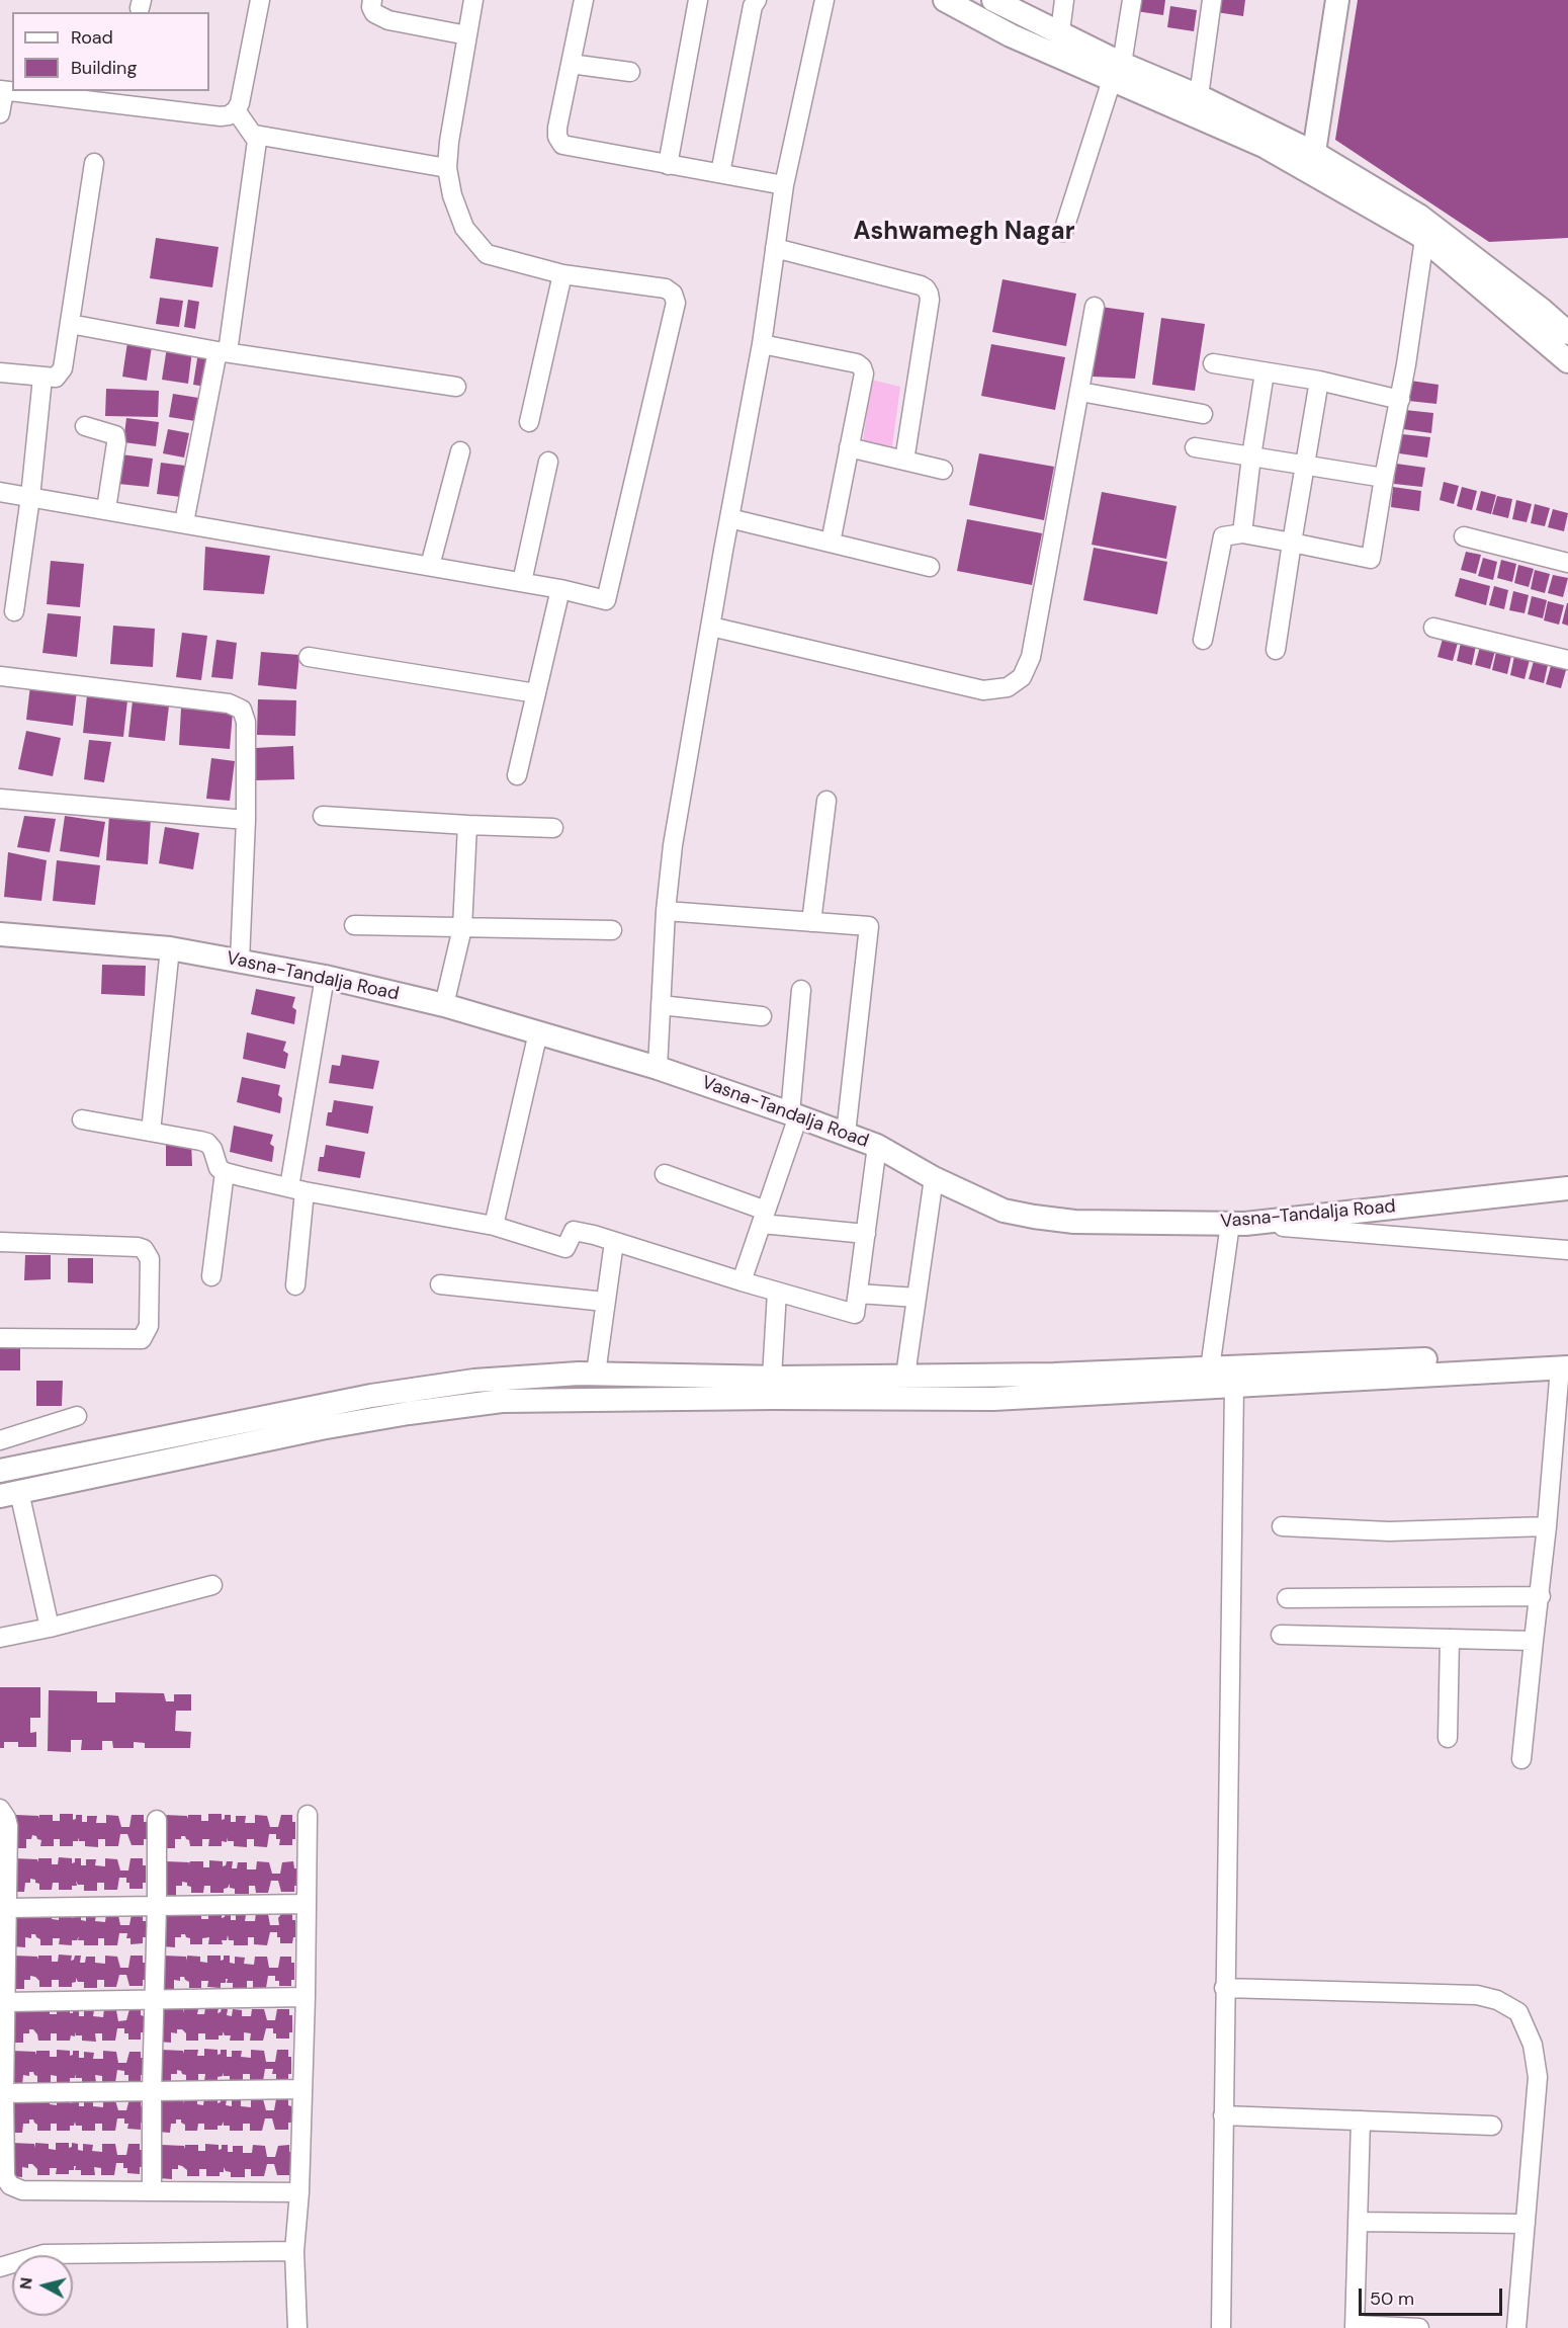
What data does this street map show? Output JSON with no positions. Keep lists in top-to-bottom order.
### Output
{
  "streets": {
    "street": ["Vasna-Tandalja Road"]
  },
  "districts": ["Ashwamegh Nagar"],
  "legend": ["Road", "Building"],
  "scale_bar": "50 m",
  "north": "left"
}
